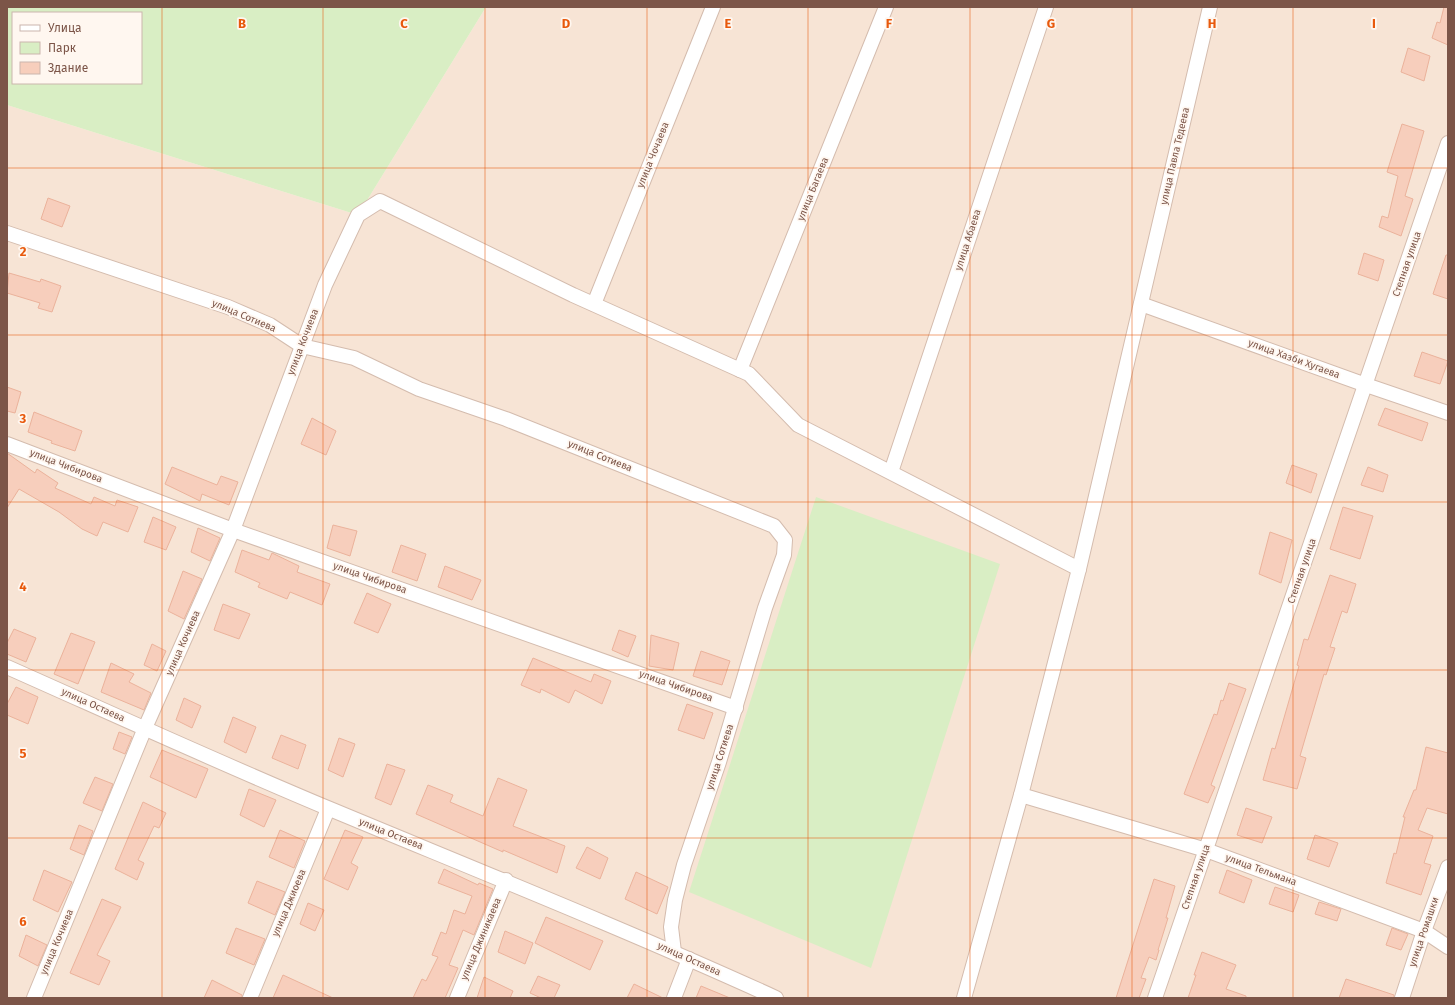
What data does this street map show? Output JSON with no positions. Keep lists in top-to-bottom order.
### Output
{
  "streets": {
    "street": [
      "улица Чочаева",
      "улица Павла Тедеева",
      "улица Багаева",
      "улица Абаева",
      "Степная улица",
      "улица Сотиева",
      "улица Кочиева",
      "улица Хазби Хугаева",
      "улица Чибирова",
      "улица Остаева",
      "улица Тельмана",
      "улица Джиоева",
      "улица Ромашки",
      "улица Джиникаева"
    ]
  },
  "crossings": [
    ["улица Чочаева", "улица Кочиева"],
    ["улица Павла Тедеева", "улица Хазби Хугаева"],
    ["улица Павла Тедеева", "улица Тельмана"],
    ["Степная улица", "улица Хазби Хугаева"],
    ["Степная улица", "улица Тельмана"],
    ["улица Сотиева", "улица Кочиева"],
    ["улица Сотиева", "улица Чибирова"],
    ["улица Сотиева", "улица Остаева"],
    ["улица Кочиева", "улица Чибирова"],
    ["улица Кочиева", "улица Остаева"],
    ["улица Остаева", "улица Джиоева"],
    ["улица Остаева", "улица Джиникаева"],
    ["улица Тельмана", "улица Ромашки"]
  ],
  "legend": ["Улица", "Парк", "Здание"],
  "grid": {
    "columns": [
      "B",
      "C",
      "D",
      "E",
      "F",
      "G",
      "H",
      "I"
    ],
    "rows": [
      "2",
      "3",
      "4",
      "5",
      "6"
    ]
  }
}
